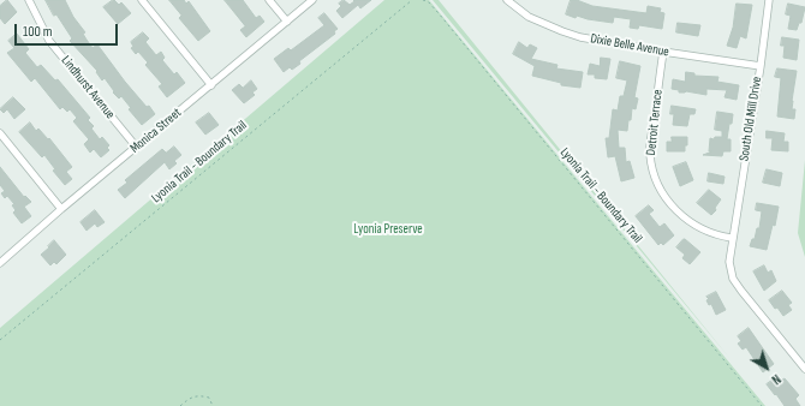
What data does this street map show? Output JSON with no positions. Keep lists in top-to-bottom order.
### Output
{
  "streets": {
    "street": [
      "Dixie Belle Avenue",
      "Lindhurst Avenue",
      "South Old Mill Drive",
      "Detroit Terrace",
      "Monica Street"
    ],
    "path": ["Lyonia Trail - Boundary Trail"]
  },
  "crossings": [
    ["Dixie Belle Avenue", "South Old Mill Drive"],
    ["Dixie Belle Avenue", "Detroit Terrace"],
    ["Lindhurst Avenue", "Monica Street"],
    ["South Old Mill Drive", "Detroit Terrace"]
  ],
  "parks": ["Lyonia Preserve"],
  "scale_bar": "100 m",
  "north": "bottom right"
}
